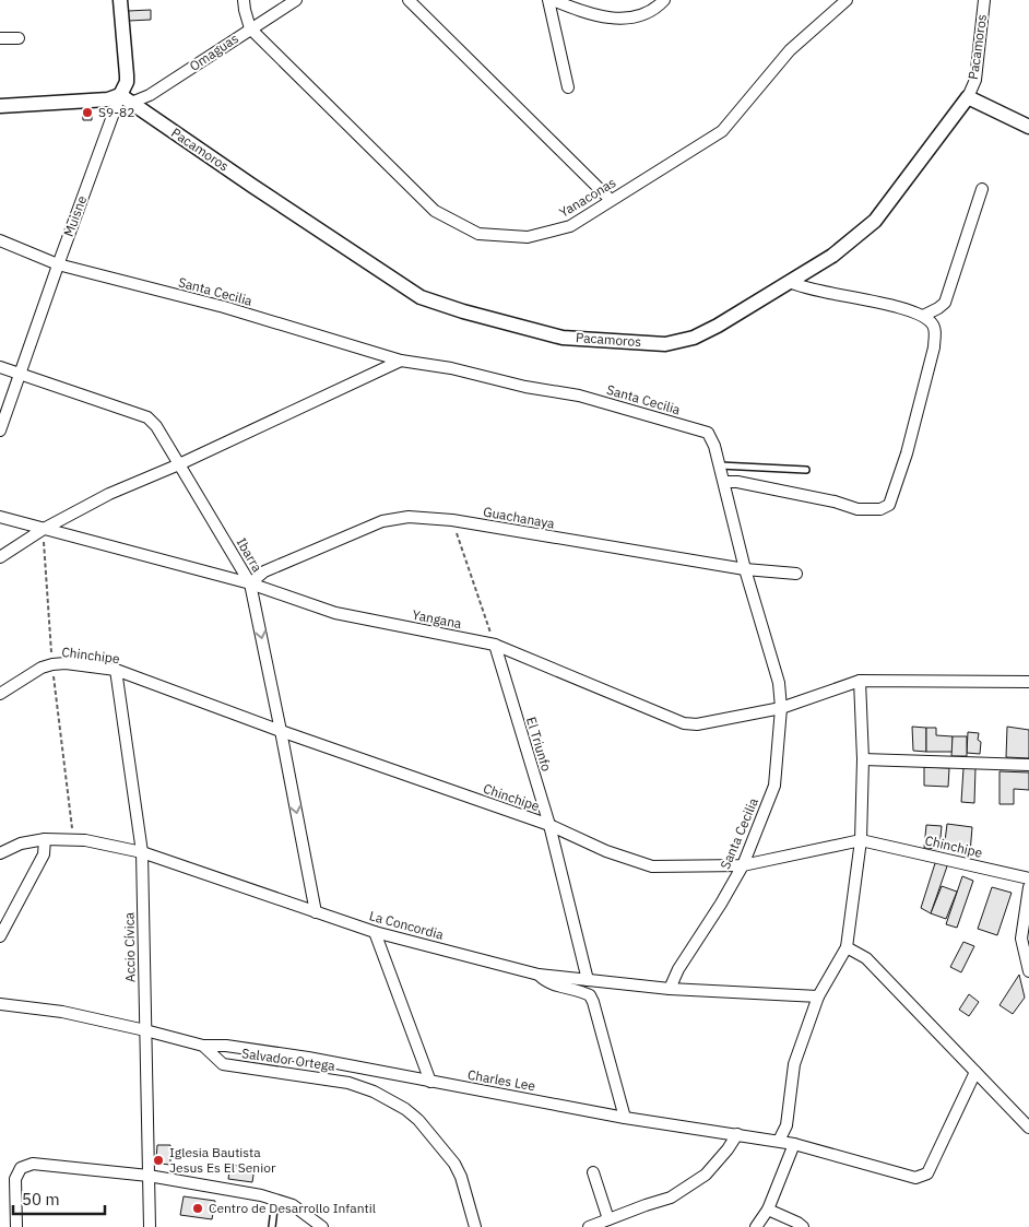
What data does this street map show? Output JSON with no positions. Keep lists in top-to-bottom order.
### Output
{
  "streets": {
    "street": [
      "Pacamoros",
      "Omaguas",
      "Yanaconas",
      "Muisne",
      "Santa Cecilia",
      "Guachanaya",
      "Ibarra",
      "Yangana",
      "Chinchipe",
      "El Triunfo",
      "La Concordia",
      "Accio Cívica",
      "Salvador Ortega",
      "Charles Lee"
    ]
  },
  "crossings": [
    ["Pacamoros", "Omaguas"],
    ["Pacamoros", "Muisne"],
    ["Omaguas", "Yanaconas"],
    ["Omaguas", "Muisne"],
    ["Muisne", "Santa Cecilia"],
    ["Muisne", "Ibarra"],
    ["Santa Cecilia", "Guachanaya"],
    ["Santa Cecilia", "Yangana"],
    ["Santa Cecilia", "Chinchipe"],
    ["Santa Cecilia", "La Concordia"],
    ["Guachanaya", "Ibarra"],
    ["Guachanaya", "Yangana"],
    ["Ibarra", "Yangana"],
    ["Ibarra", "Chinchipe"],
    ["Ibarra", "La Concordia"],
    ["Yangana", "El Triunfo"],
    ["Chinchipe", "El Triunfo"],
    ["Chinchipe", "Accio Cívica"],
    ["El Triunfo", "La Concordia"],
    ["La Concordia", "Accio Cívica"],
    ["Accio Cívica", "Salvador Ortega"],
    ["Salvador Ortega", "Charles Lee"]
  ],
  "one_way": ["Ibarra"],
  "places": ["S9-82", "Iglesia Bautista Jesus Es El Senior", "Centro de Desarrollo Infantil"],
  "scale_bar": "50 m"
}
